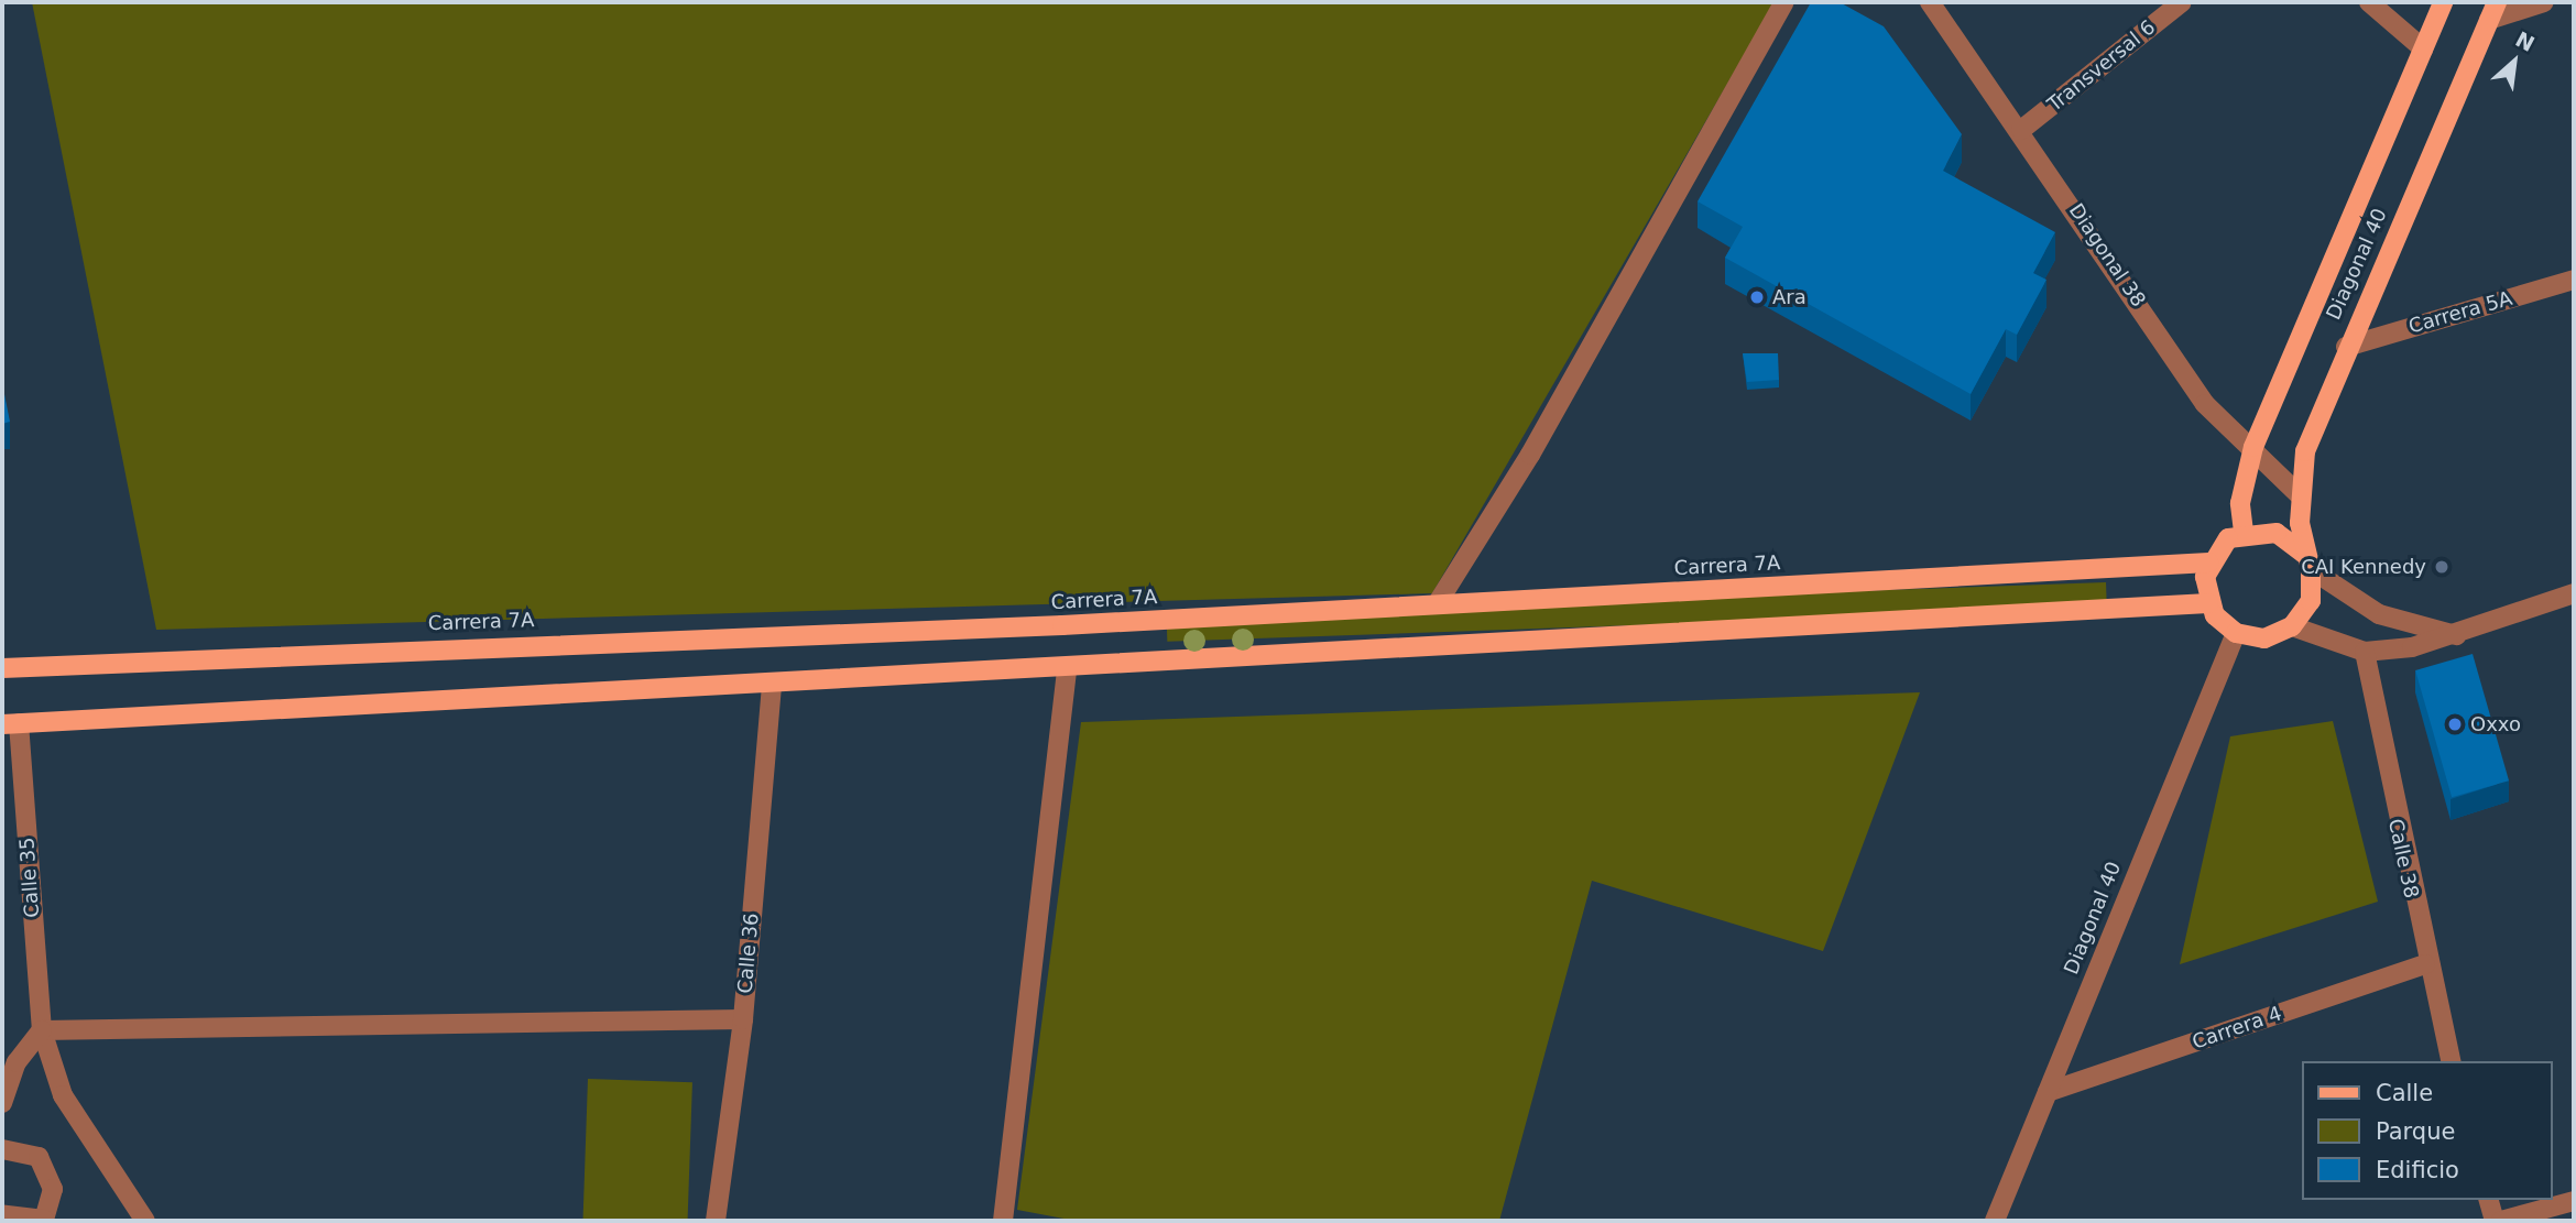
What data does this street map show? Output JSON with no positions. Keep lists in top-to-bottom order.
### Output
{
  "streets": {
    "main road": ["Diagonal 40", "Carrera 7A"],
    "street": [
      "Transversal 6",
      "Diagonal 38",
      "Carrera 5A",
      "Calle 38",
      "Calle 35",
      "Calle 36",
      "Carrera 4"
    ]
  },
  "crossings": [
    ["Transversal 6", "Diagonal 38"],
    ["Diagonal 38", "Diagonal 40"],
    ["Diagonal 40", "Carrera 5A"],
    ["Diagonal 40", "Carrera 7A"],
    ["Diagonal 40", "Carrera 4"],
    ["Calle 38", "Carrera 4"]
  ],
  "places": ["Ara", "CAI Kennedy", "Oxxo"],
  "legend": ["Calle", "Parque", "Edificio"],
  "north": "top right"
}
